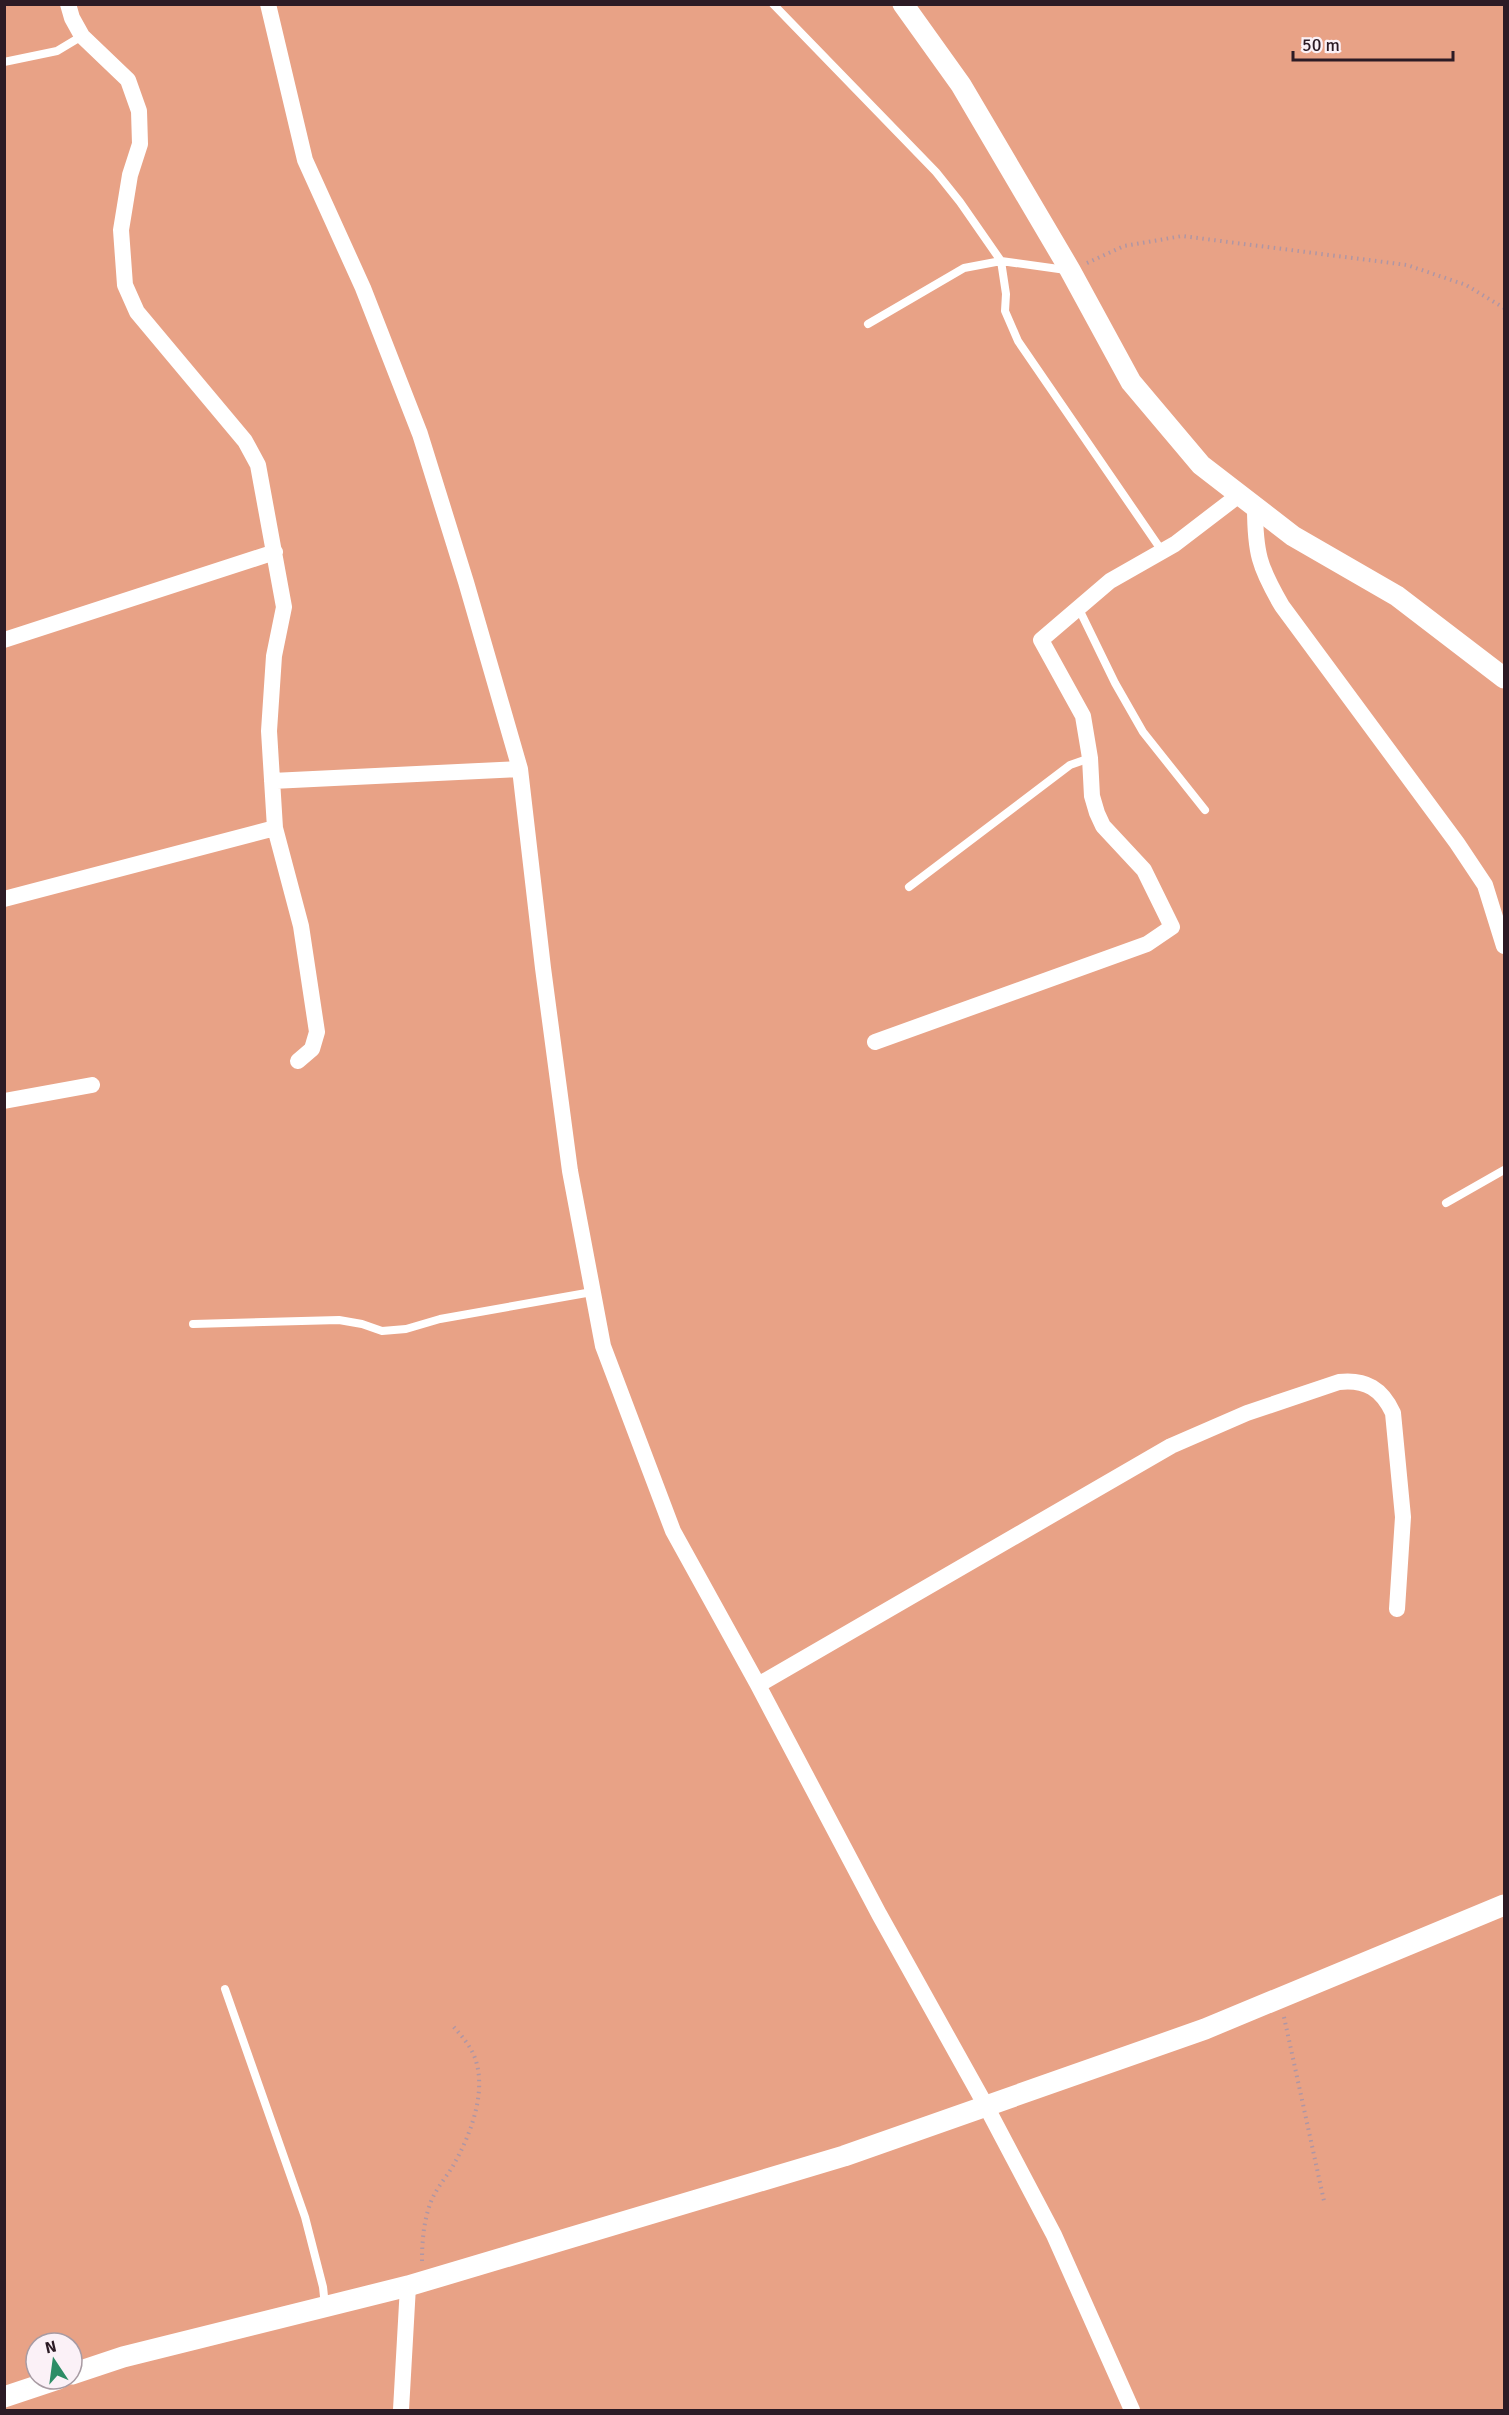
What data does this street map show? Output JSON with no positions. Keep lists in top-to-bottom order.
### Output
{
  "scale_bar": "50 m",
  "north": "top"
}
